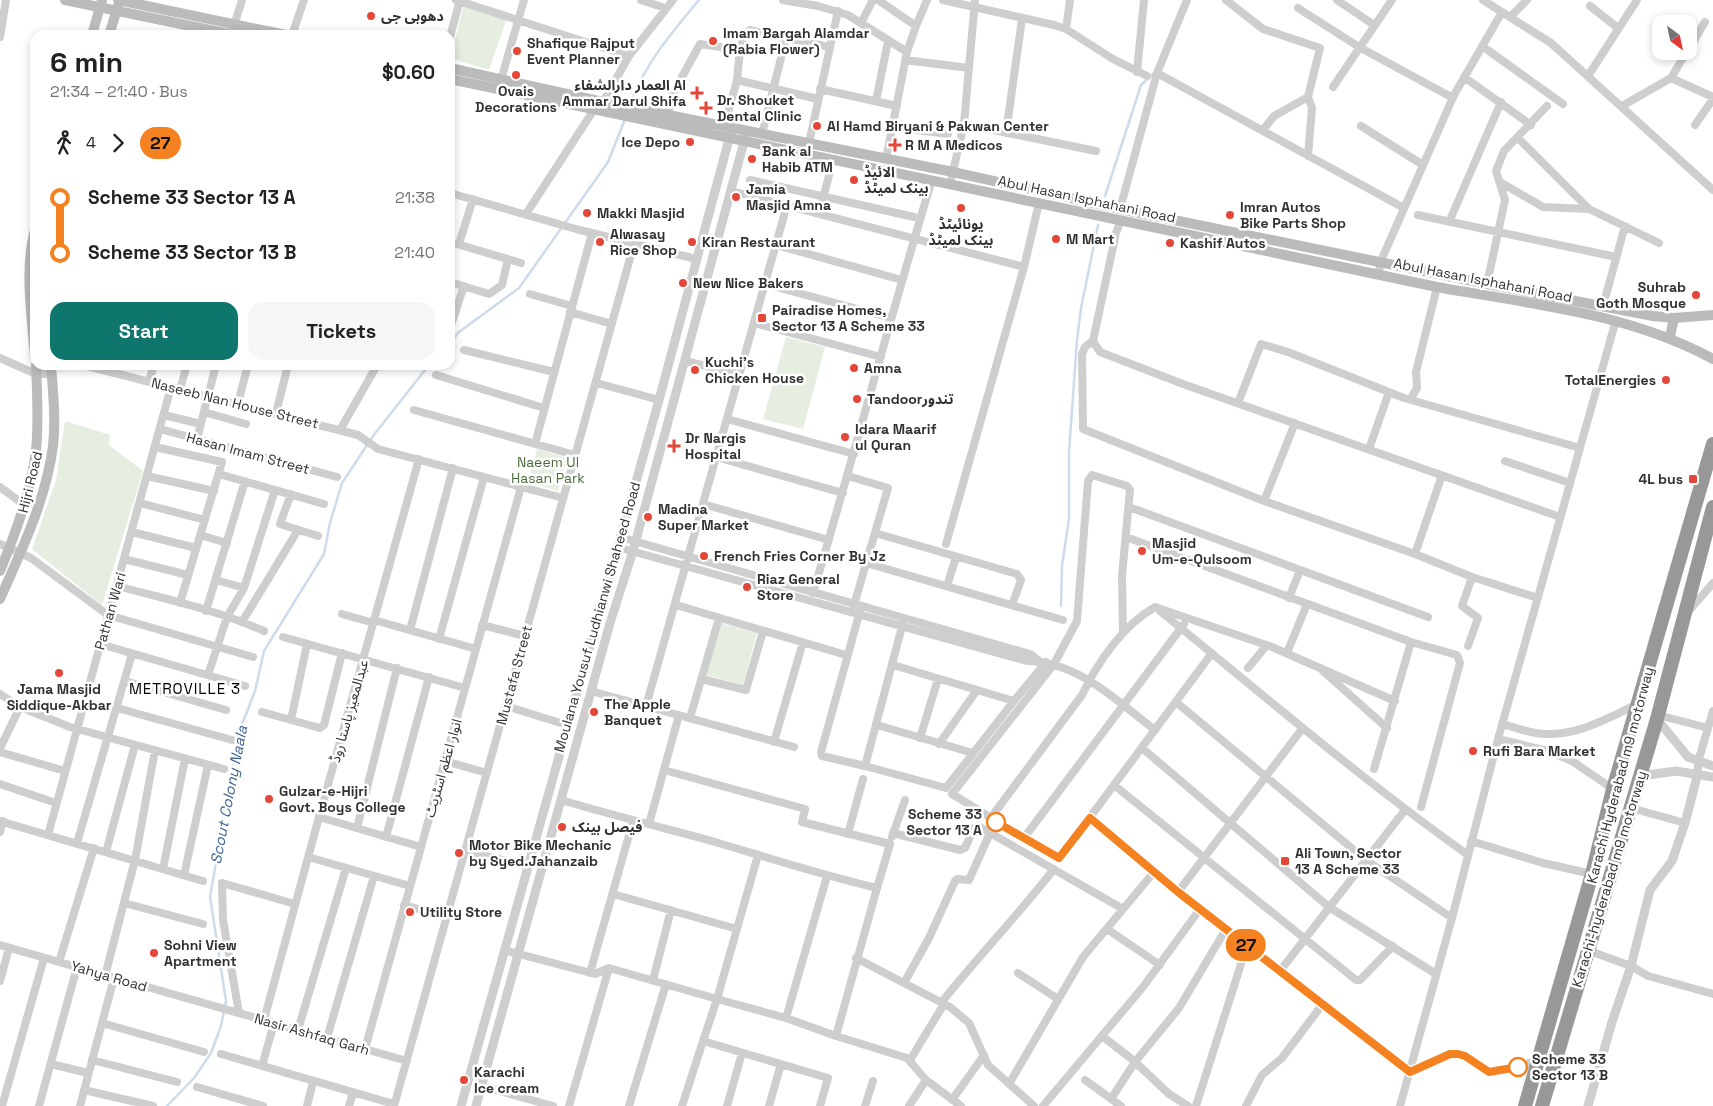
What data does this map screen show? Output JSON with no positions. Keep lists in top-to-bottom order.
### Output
{
  "streets": {
    "highway": ["Karachi Hyderabad m9 motorway", "Karachi-hyderabad m9 motorway"],
    "main road": ["Abul Hasan Isphahani Road", "Hijri Road"],
    "street": [
      "Naseeb Nan House Street",
      "Hasan Imam Street",
      "Pathan Wari",
      "Moulana Yousuf Ludhianwi Shaheed Road",
      "Mustafa Street",
      "عبدالمعیز پاستا روڈ",
      "انوار اعظم اسٹریٹ",
      "Yahya Road",
      "Nasir Ashfaq Garh"
    ]
  },
  "crossings": [
    ["Abul Hasan Isphahani Road", "Moulana Yousuf Ludhianwi Shaheed Road"],
    ["Naseeb Nan House Street", "Pathan Wari"],
    ["Naseeb Nan House Street", "Mustafa Street"],
    ["Naseeb Nan House Street", "عبدالمعیز پاستا روڈ"],
    ["Naseeb Nan House Street", "انوار اعظم اسٹریٹ"],
    ["Hasan Imam Street", "Pathan Wari"],
    ["Mustafa Street", "Nasir Ashfaq Garh"],
    ["عبدالمعیز پاستا روڈ", "Nasir Ashfaq Garh"],
    ["انوار اعظم اسٹریٹ", "Nasir Ashfaq Garh"],
    ["Yahya Road", "Nasir Ashfaq Garh"]
  ],
  "districts": ["METROVILLE 3"],
  "water": ["Scout Colony Naala"],
  "parks": ["Naeem Ul Hasan Park"],
  "places": {
    "other": [
      "دھوبی جی",
      "Imam Bargah Alamdar (Rabia Flower)",
      "Shafique Rajput Event Planner",
      "Ovais Decorations",
      "Al Hamd Biryani & Pakwan Center",
      "Ice Depo",
      "Bank al Habib ATM",
      "الائیڈ بینک لمیٹڈ",
      "Jamia Masjid Amna",
      "یونائیٹڈ بینک لمیٹڈ",
      "Makki Masjid",
      "Imran Autos Bike Parts Shop",
      "M Mart",
      "Alwasay Rice Shop",
      "Kiran Restaurant",
      "Kashif Autos",
      "New Nice Bakers",
      "Suhrab Goth Mosque",
      "Amna",
      "Kuchi’s Chicken House",
      "TotalEnergies",
      "Tandoorتندور",
      "Idara Maarif ul Quran",
      "Madina Super Market",
      "Masjid Um-e-Qulsoom",
      "French Fries Corner By Jz",
      "Riaz General Store",
      "Jama Masjid Siddique-Akbar",
      "The Apple Banquet",
      "Rufi Bara Market",
      "Gulzar-e-Hijri Govt. Boys College",
      "Scheme 33 Sector 13 A",
      "فیصل بینک",
      "Motor Bike Mechanic by Syed.Jahanzaib",
      "Utility Store",
      "Sohni View Apartment",
      "Scheme 33 Sector 13 B",
      "Karachi Ice cream"
    ],
    "health": [
      "العمار دارالشفاء Al Ammar Darul Shifa",
      "Dr. Shouket Dental Clinic",
      "R M A Medicos",
      "Dr Nargis Hospital"
    ],
    "transit": ["Pairadise Homes, Sector 13 A Scheme 33", "4L bus", "Ali Town, Sector 13 A Scheme 33"]
  },
  "lines": ["bus line 27"],
  "north": "bottom right",
  "page": {
    "on_map": "27",
    "heading": ["6 min", "21:34 – 21:40 · Bus", "$0.60"],
    "legs": ["4", "27"],
    "list": [
      {
        "name": "Scheme 33 Sector 13 A",
        "value": "21:38"
      },
      {
        "name": "Scheme 33 Sector 13 B",
        "value": "21:40"
      }
    ],
    "buttons": ["Start", "Tickets"]
  }
}
